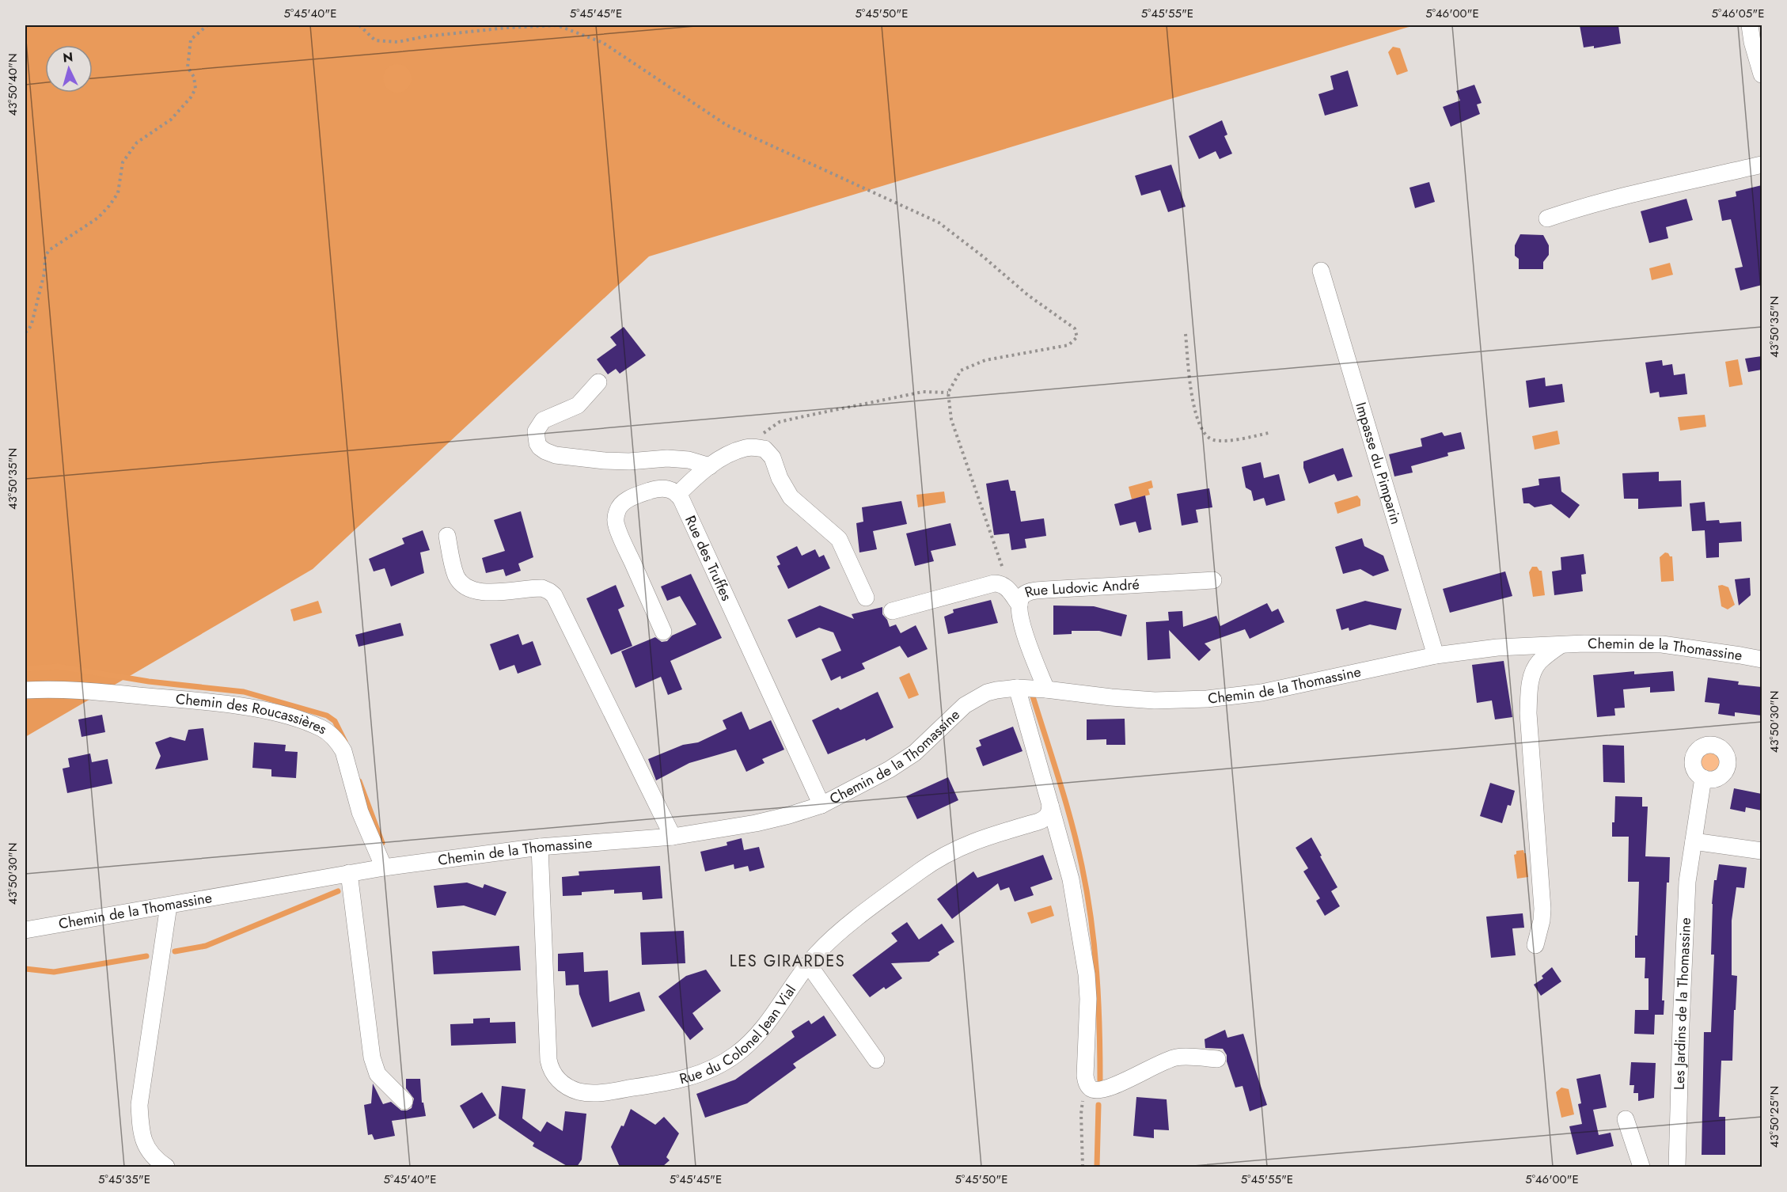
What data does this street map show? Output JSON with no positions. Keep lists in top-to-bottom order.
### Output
{
  "streets": {
    "street": [
      "Impasse du Pimparin",
      "Rue des Truffes",
      "Rue Ludovic André",
      "Chemin de la Thomassine",
      "Chemin des Roucassières",
      "Les Jardins de la Thomassine",
      "Rue du Colonel Jean Vial"
    ]
  },
  "crossings": [
    ["Impasse du Pimparin", "Chemin de la Thomassine"],
    ["Rue des Truffes", "Chemin de la Thomassine"],
    ["Rue Ludovic André", "Chemin de la Thomassine"],
    ["Chemin de la Thomassine", "Chemin des Roucassières"],
    ["Chemin de la Thomassine", "Rue du Colonel Jean Vial"]
  ],
  "districts": ["LES GIRARDES"],
  "north": "top",
  "coordinates": [
    "5°45'40\"E",
    "5°45'45\"E",
    "5°45'50\"E",
    "5°45'55\"E",
    "5°46'00\"E",
    "5°46'05\"E",
    "43°50'40\"N",
    "43°50'35\"N",
    "43°50'30\"N",
    "43°50'25\"N",
    "5°45'35\"E"
  ]
}
